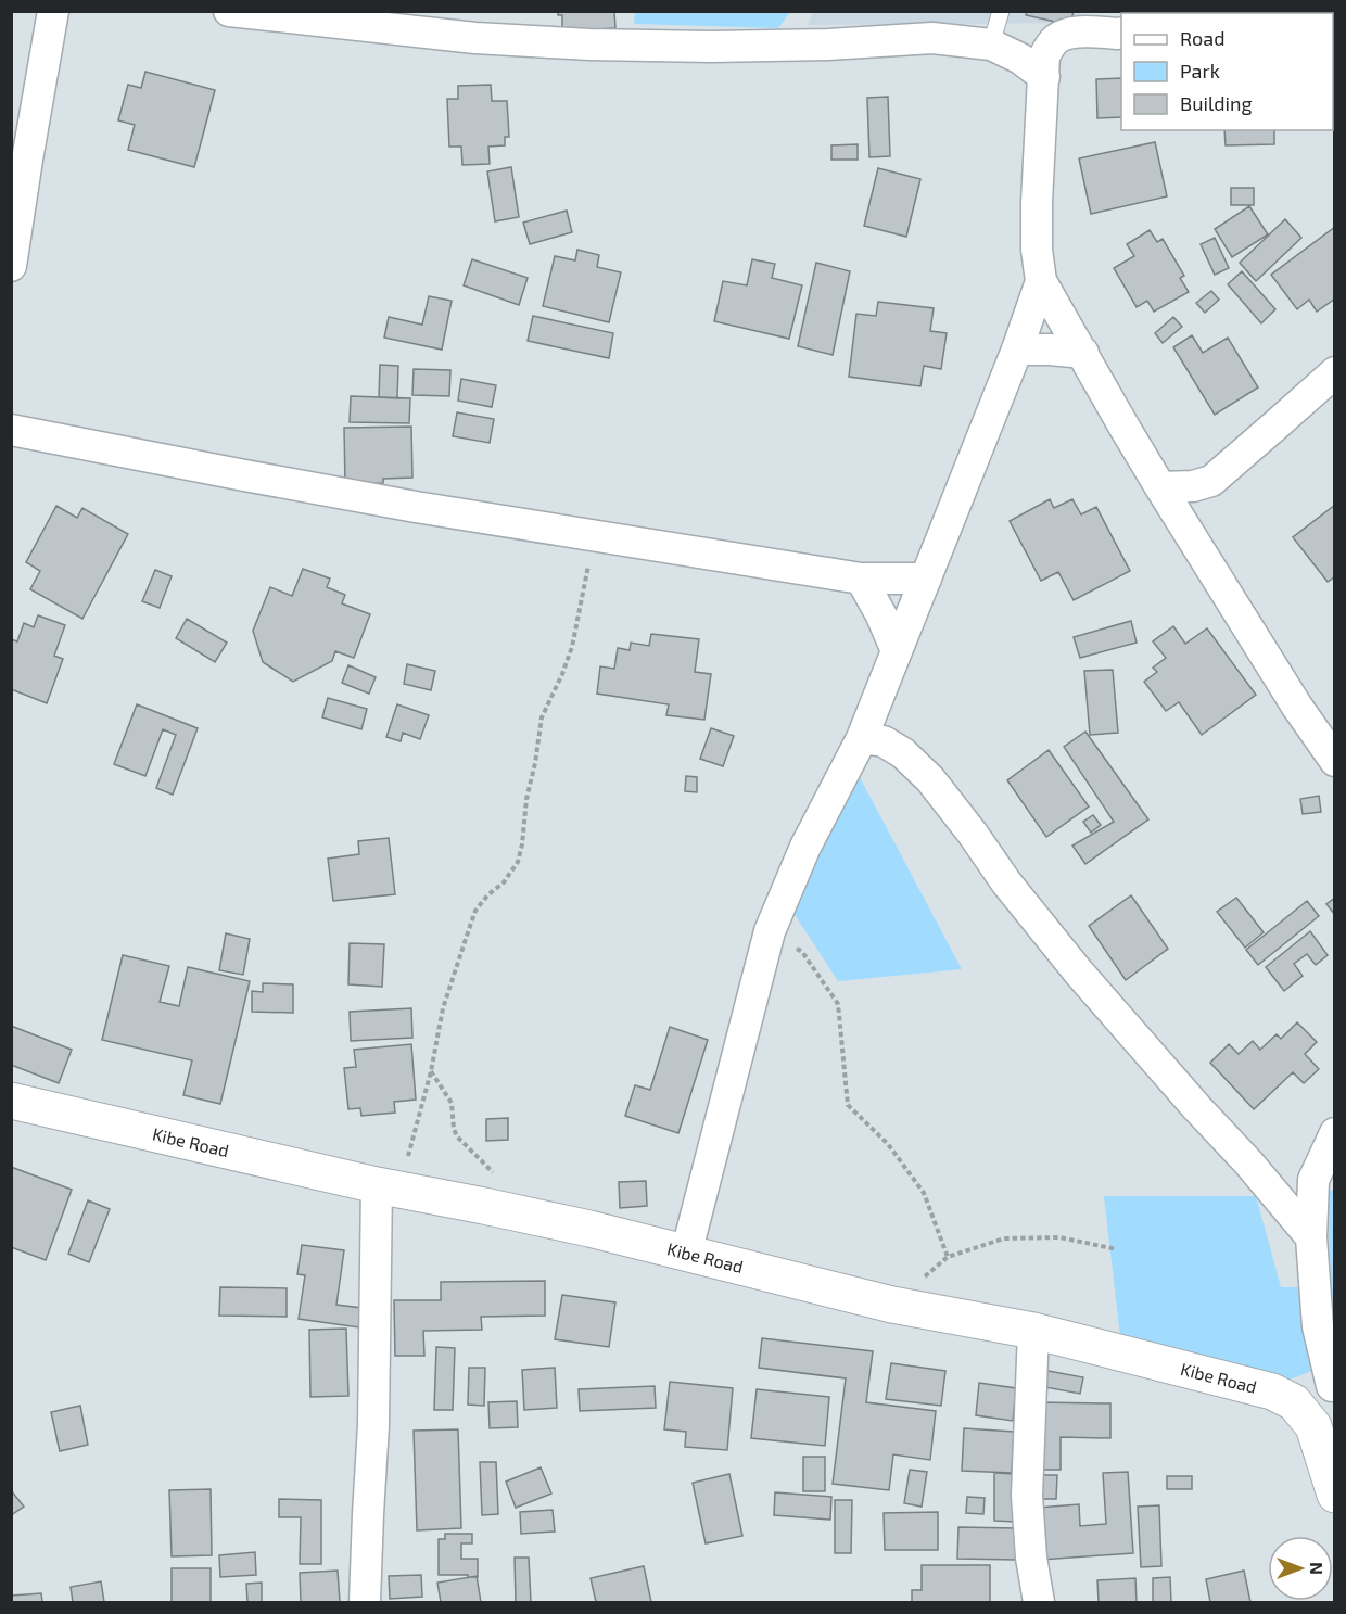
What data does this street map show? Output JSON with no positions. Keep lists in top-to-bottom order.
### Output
{
  "streets": {
    "street": ["Kibe Road"]
  },
  "legend": ["Road", "Park", "Building"],
  "north": "right"
}
